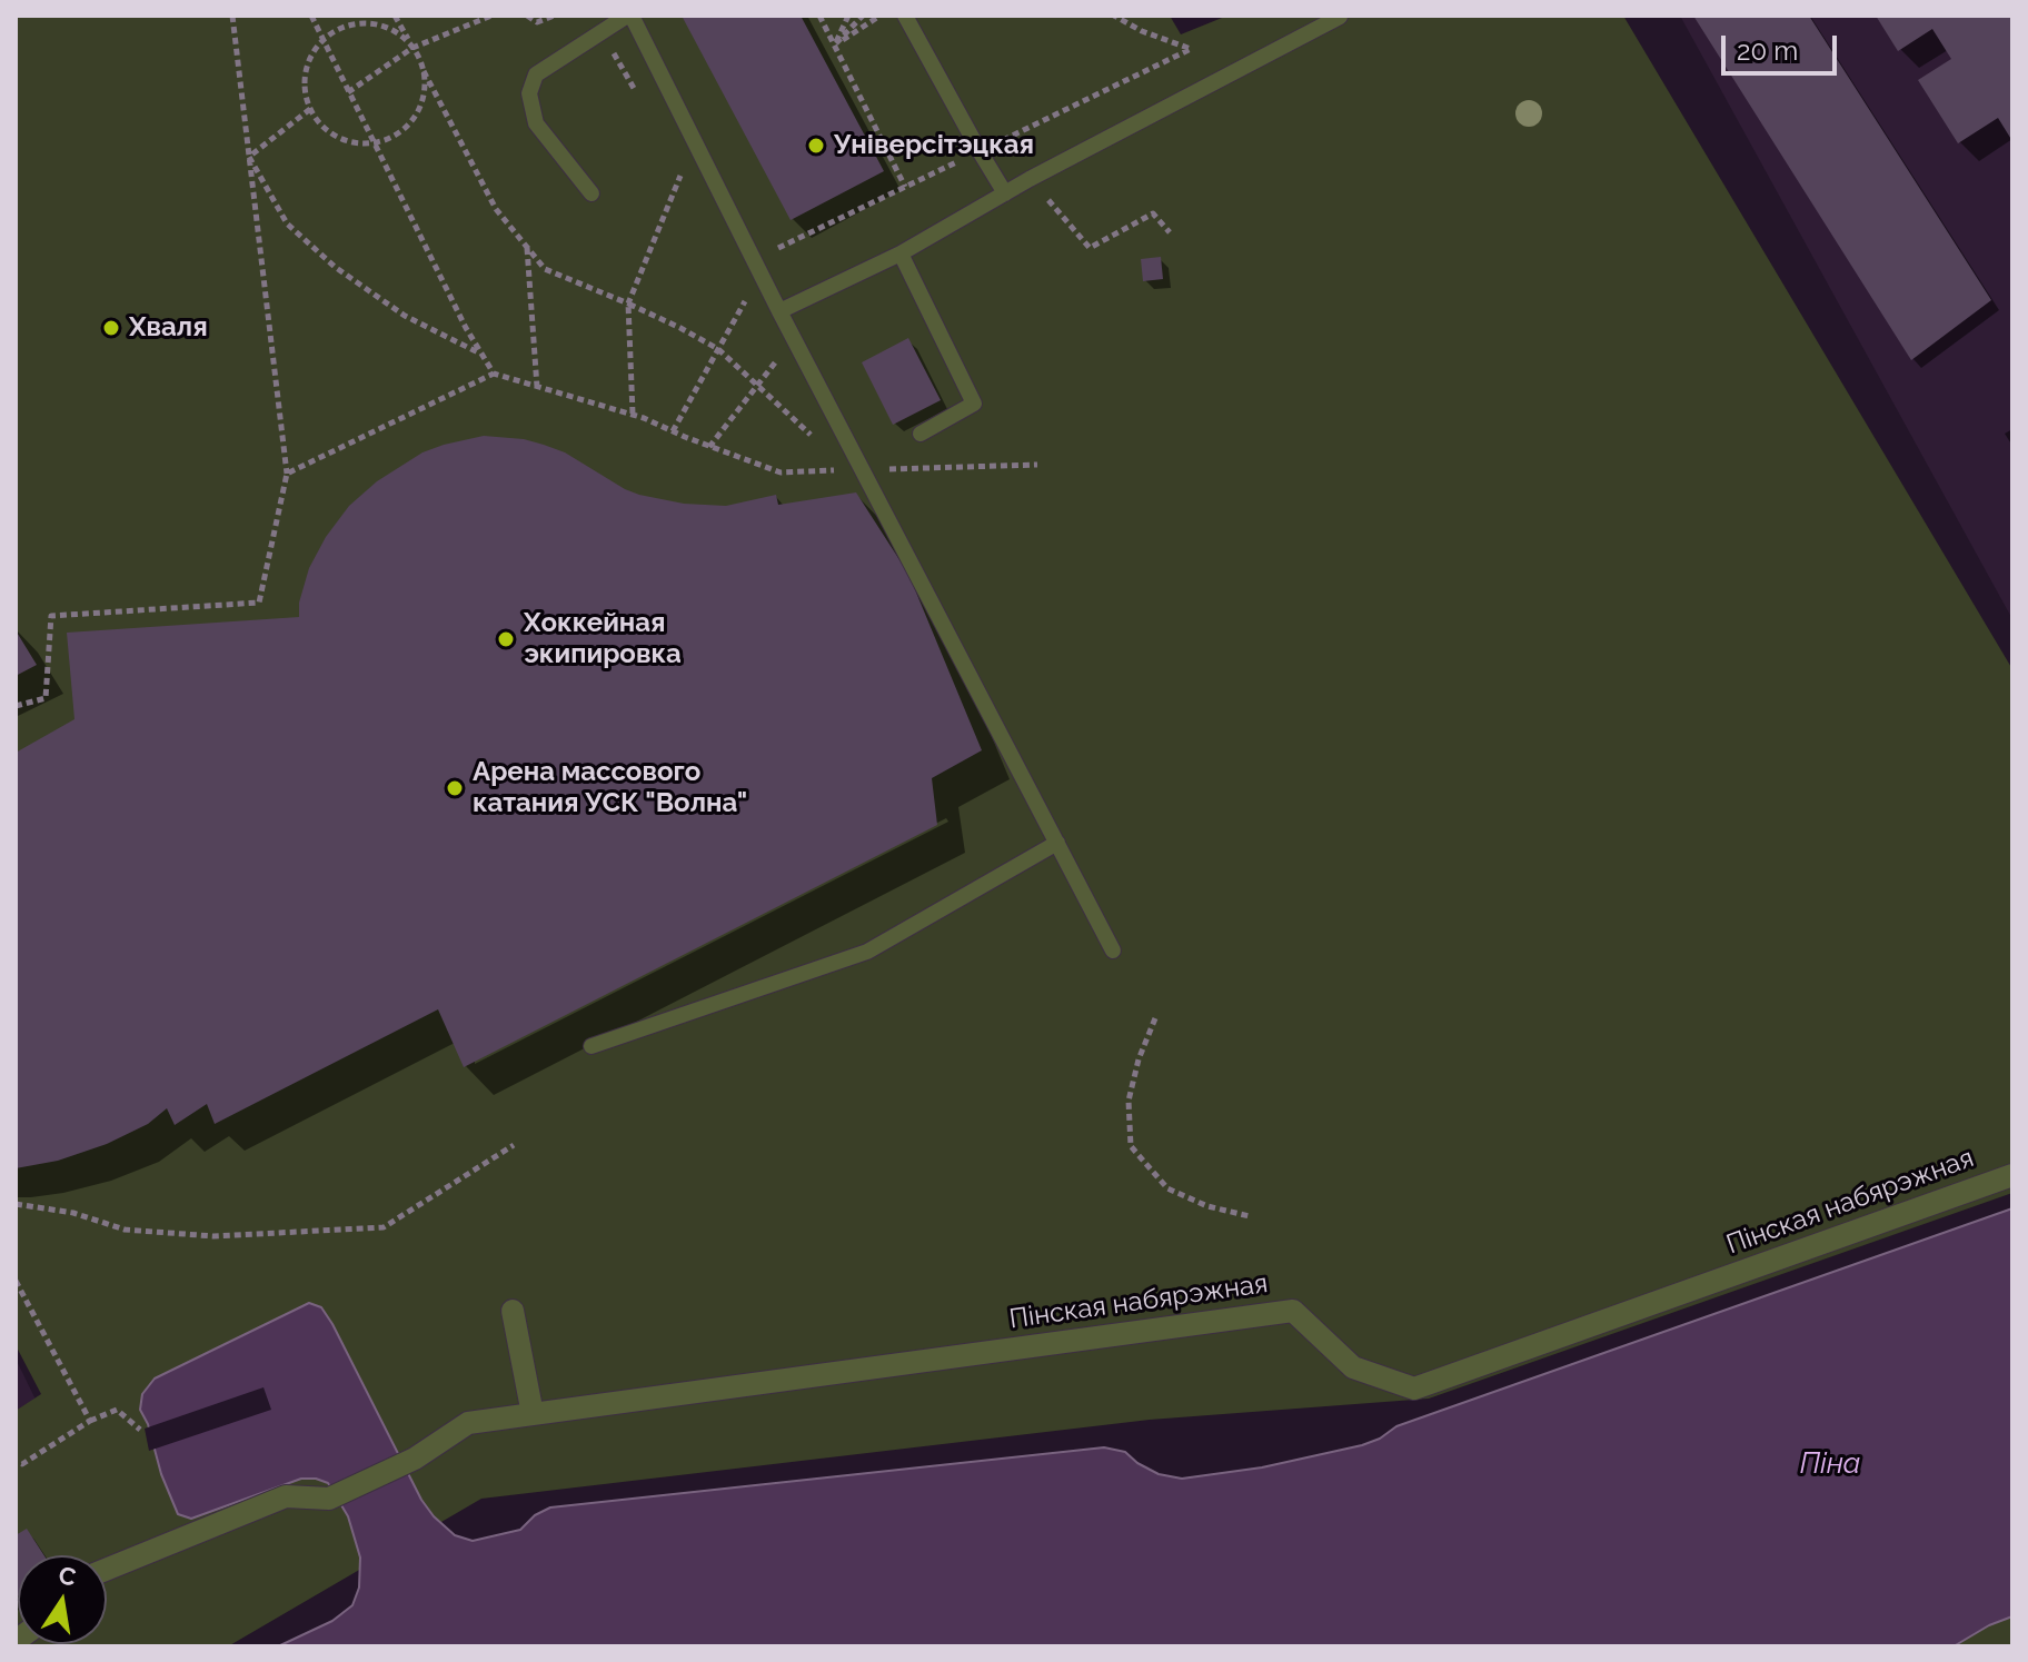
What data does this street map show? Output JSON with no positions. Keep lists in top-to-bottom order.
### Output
{
  "streets": {
    "street": ["Пінская набярэжная"]
  },
  "water": ["Піна"],
  "places": [
    "Універсітэцкая",
    "Хваля",
    "Хоккейная экипировка",
    "Арена массового катания УСК \"Волна\""
  ],
  "scale_bar": "20 m",
  "north": "top"
}
